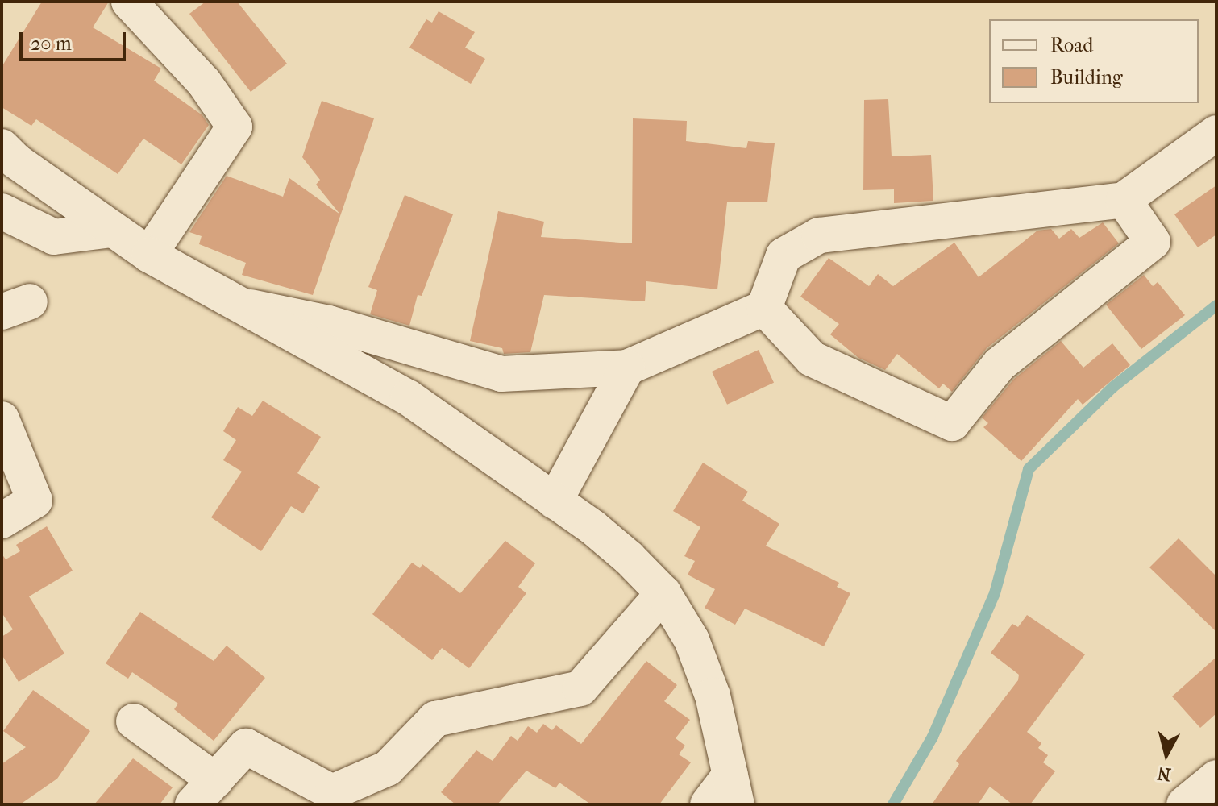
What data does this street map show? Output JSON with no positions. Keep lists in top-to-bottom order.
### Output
{
  "legend": ["Road", "Building"],
  "scale_bar": "20 m",
  "north": "bottom"
}
